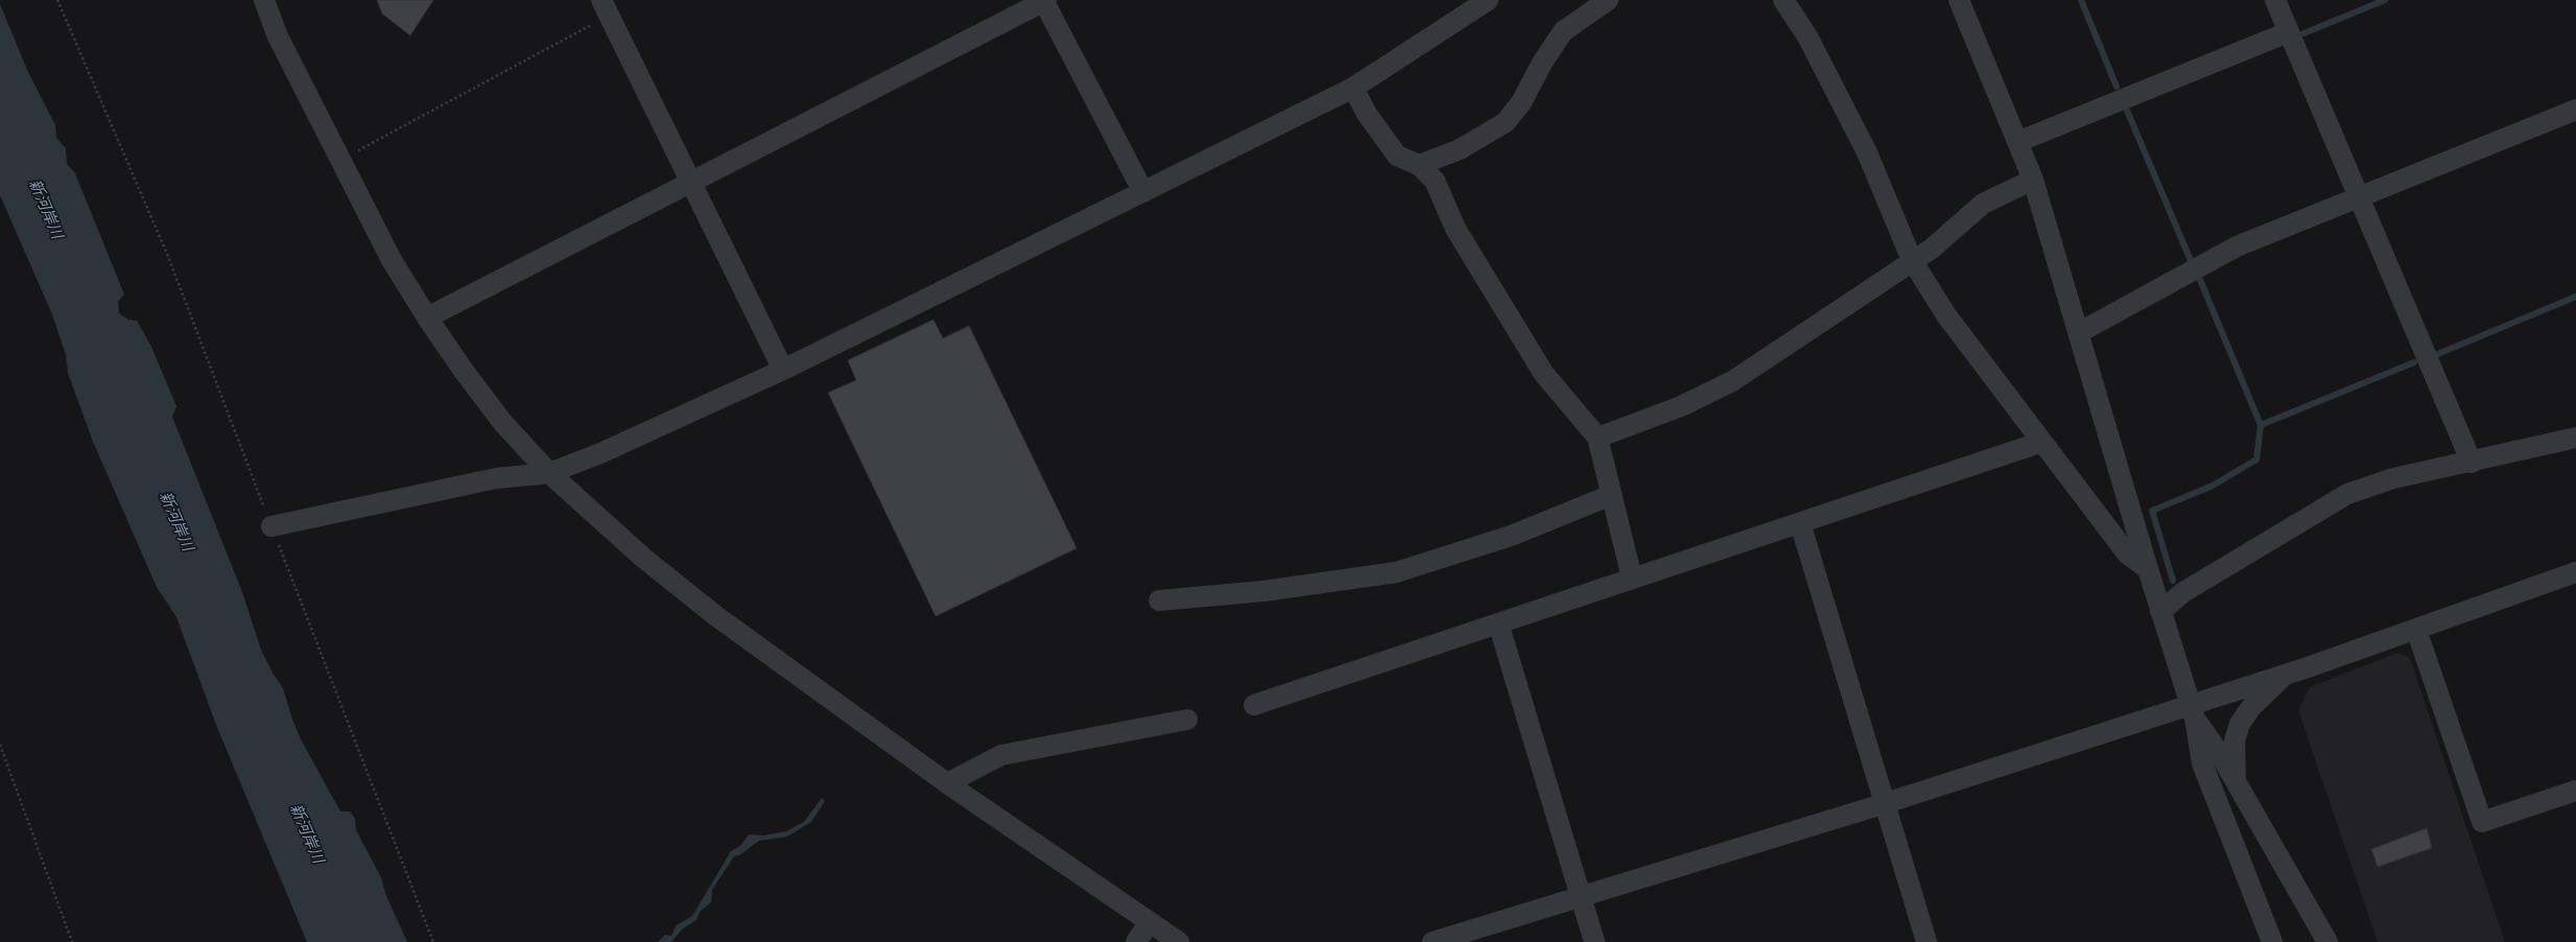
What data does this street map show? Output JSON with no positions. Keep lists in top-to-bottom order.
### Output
{
  "water": ["新河岸川"]
}
